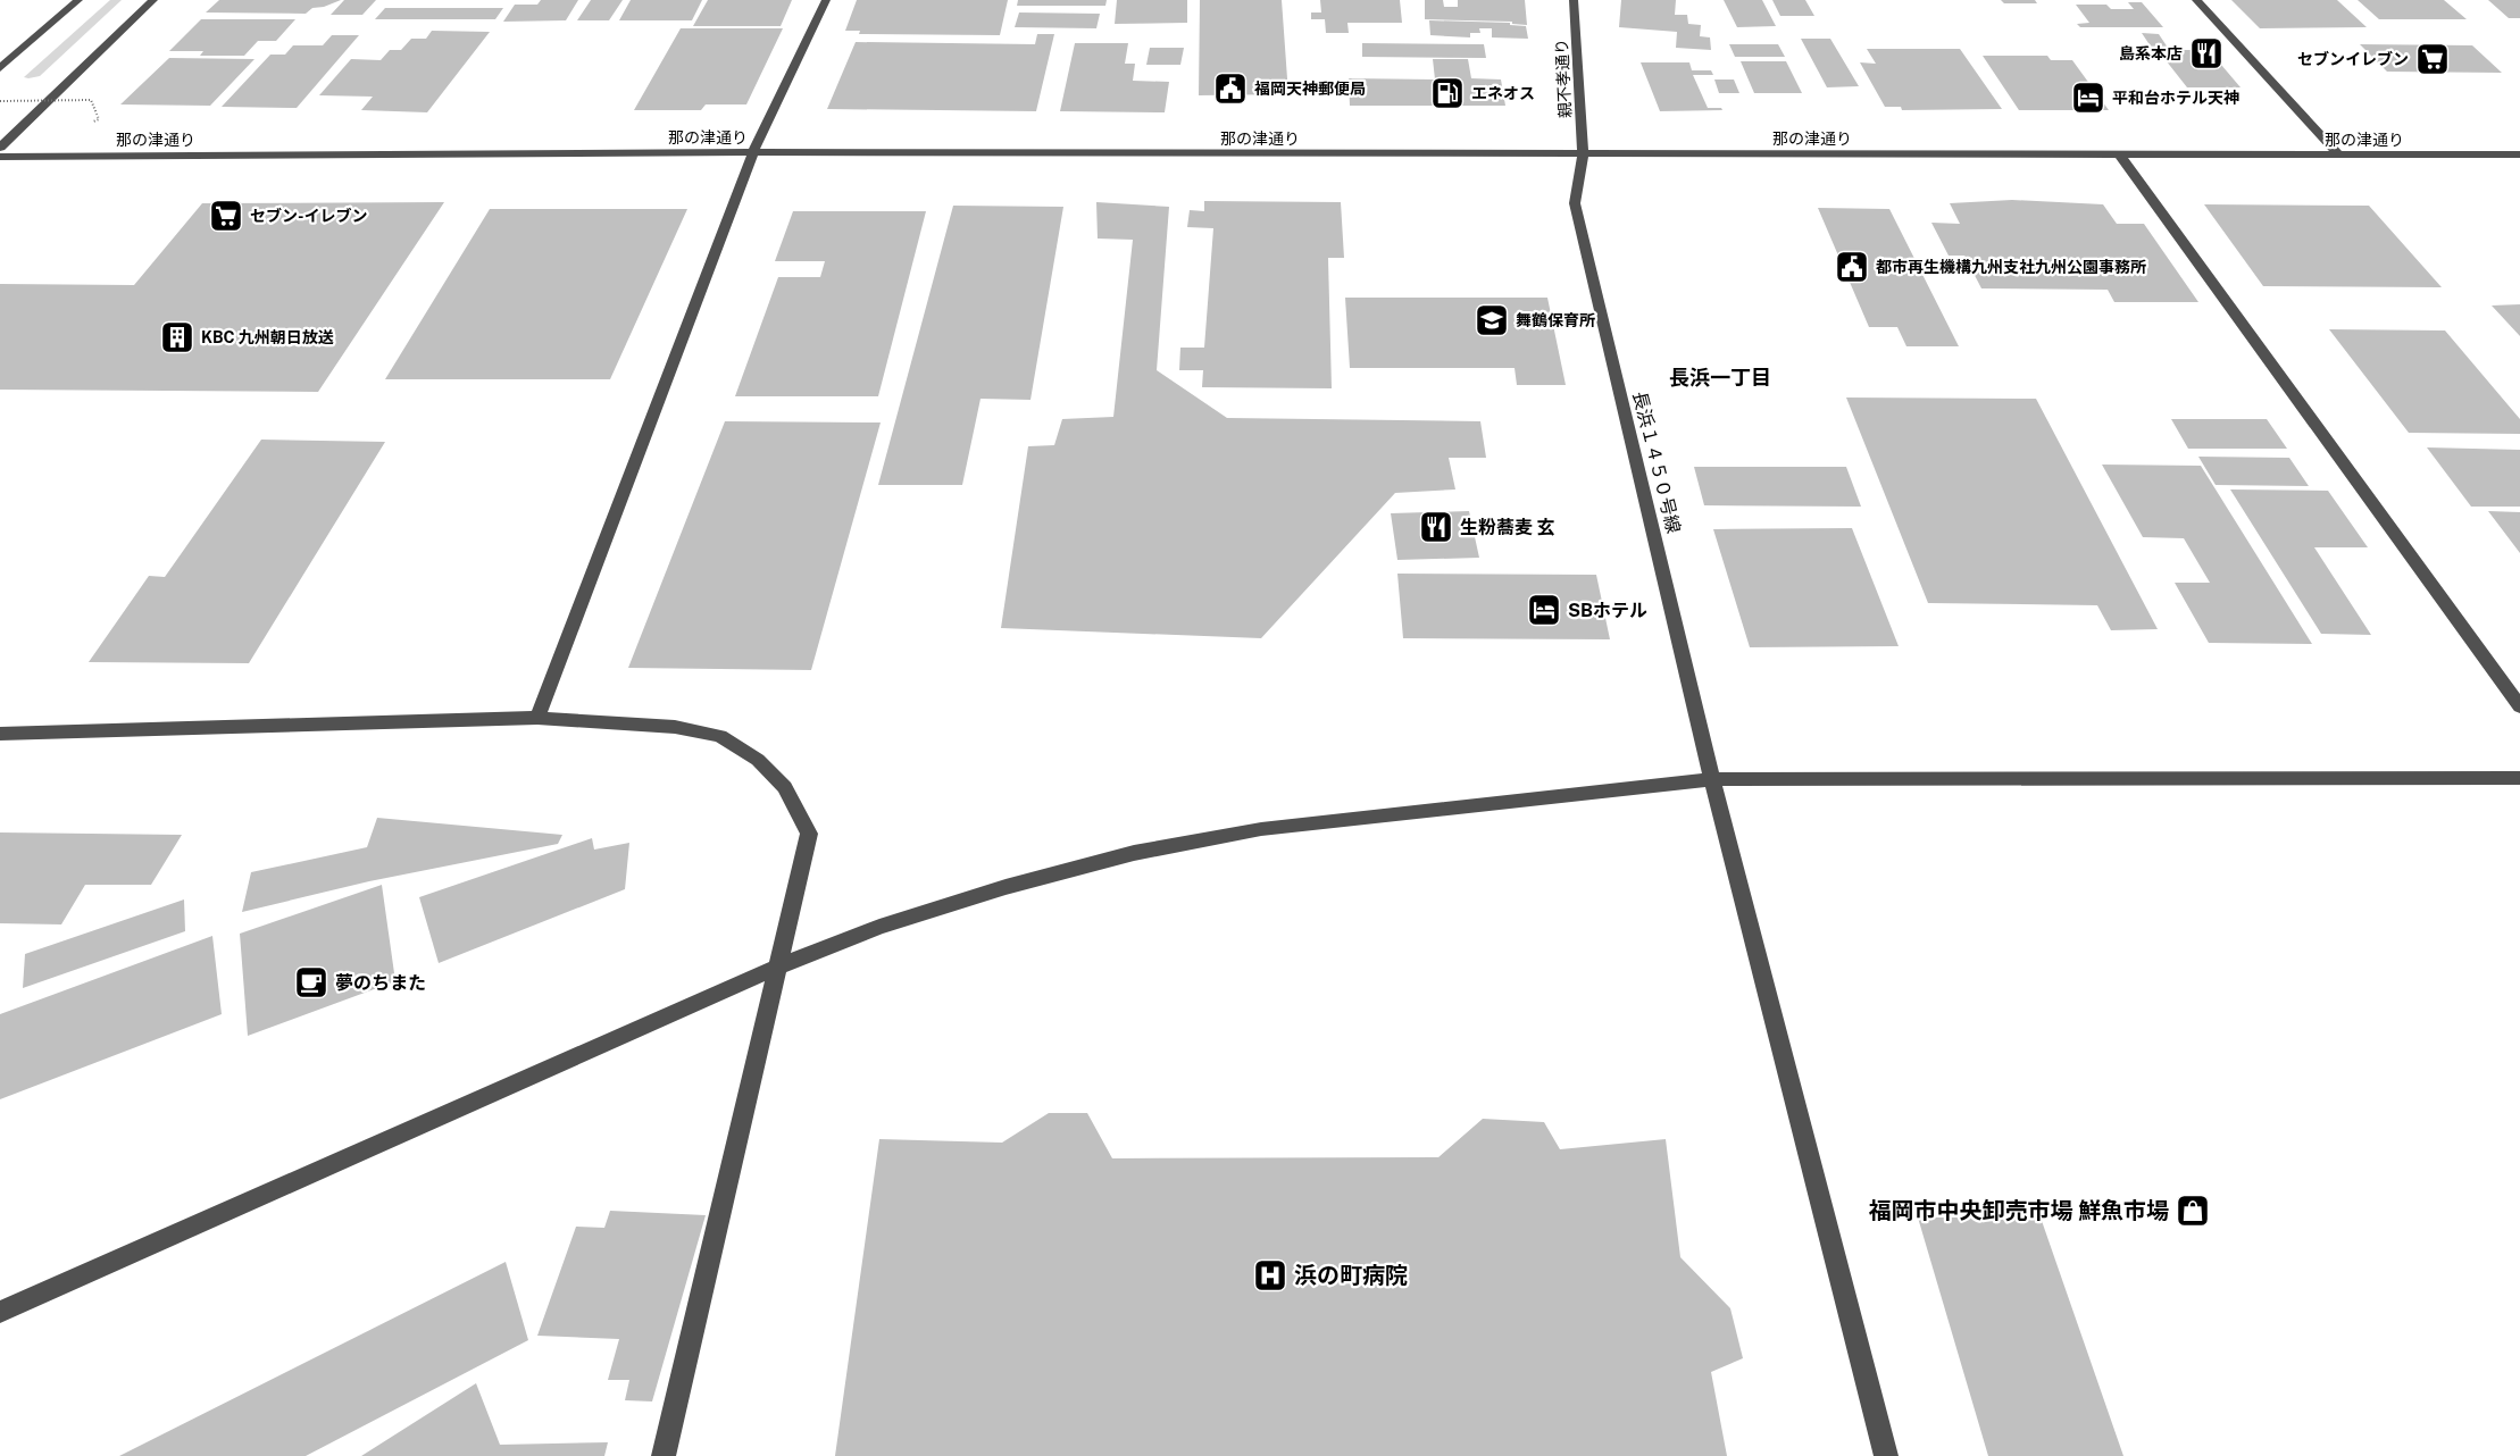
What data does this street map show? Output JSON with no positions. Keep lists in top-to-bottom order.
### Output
{
  "streets": {
    "street": ["親不孝通り", "那の津通り", "長浜１４５０号線"]
  },
  "crossings": [
    ["親不孝通り", "那の津通り"],
    ["親不孝通り", "長浜１４５０号線"],
    ["那の津通り", "長浜１４５０号線"]
  ],
  "districts": ["長浜一丁目"],
  "places": {
    "restaurant": ["島系本店", "生粉蕎麦 玄"],
    "supermarket": ["セブンイレブン", "セブン-イレブン"],
    "public building": ["福岡天神郵便局", "都市再生機構九州支社九州公園事務所"],
    "fuel station": ["エネオス"],
    "hotel": ["平和台ホテル天神", "SBホテル"],
    "school or university": ["舞鶴保育所"],
    "building": ["KBC 九州朝日放送"],
    "cafe": ["夢のちまた"],
    "shop": ["福岡市中央卸売市場 鮮魚市場"],
    "hospital": ["浜の町病院"]
  }
}
